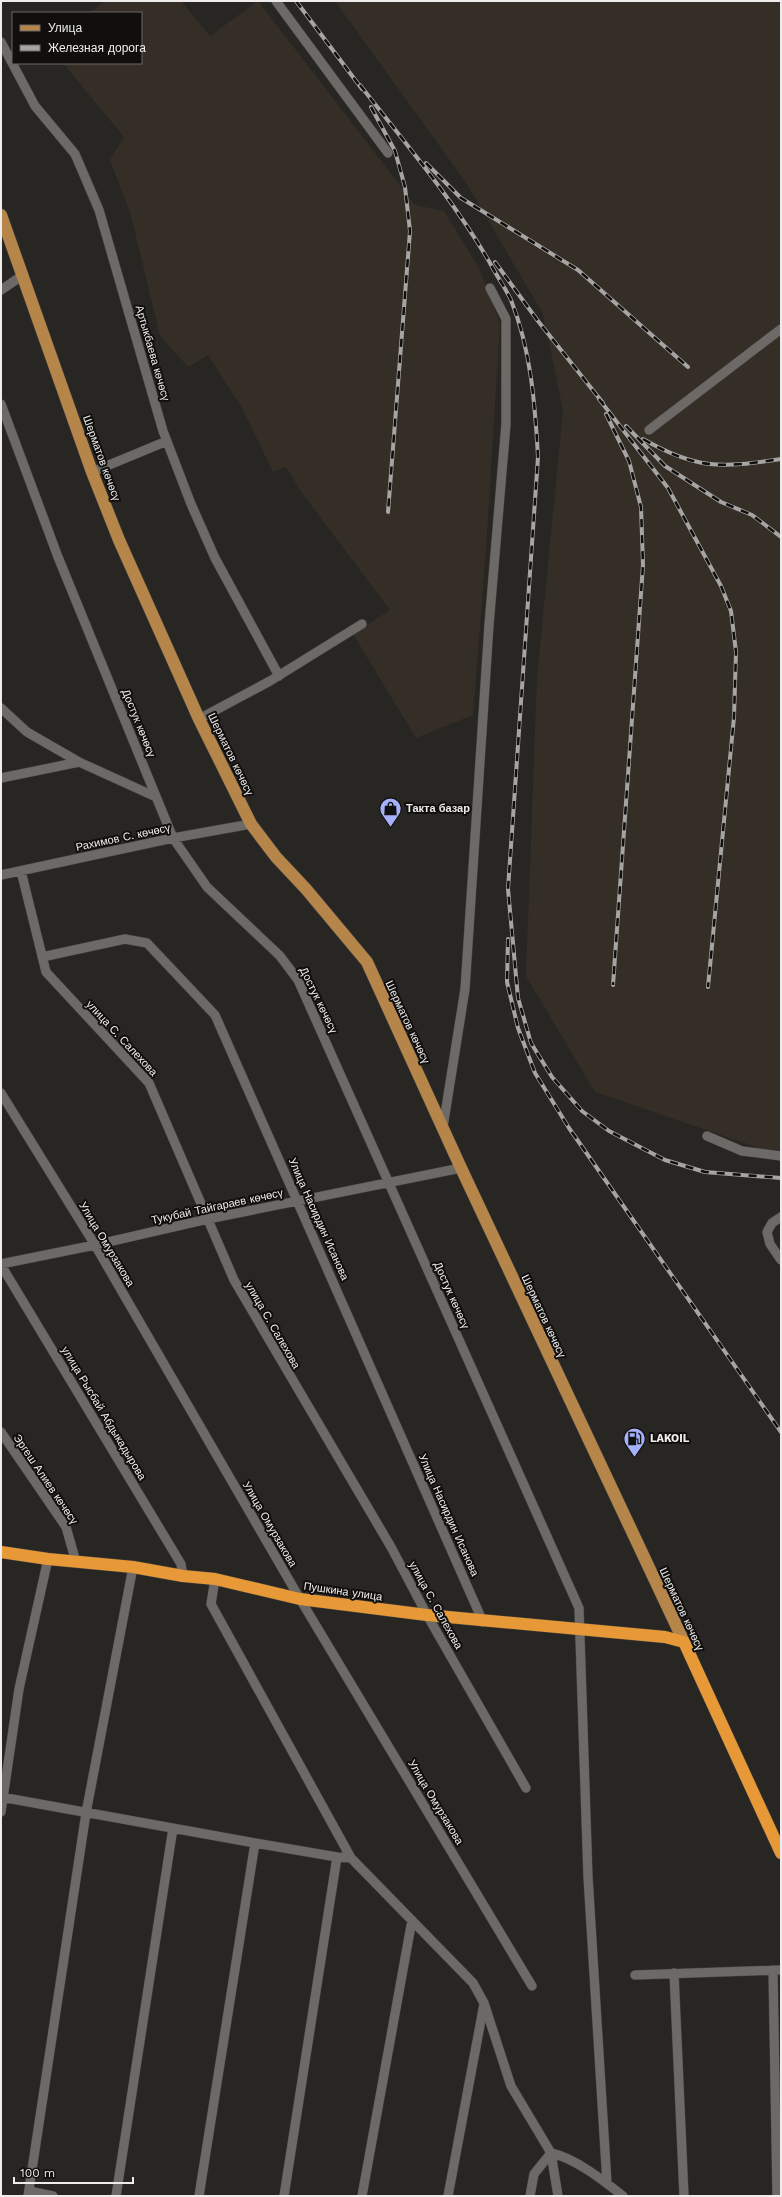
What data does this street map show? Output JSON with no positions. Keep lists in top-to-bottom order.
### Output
{
  "streets": {
    "highway": ["Шерматов көчөсү", "Пушкина улица"],
    "street": [
      "Артыкбаева көчөсү",
      "Достук көчөсү",
      "Рахимов С. көчөсү",
      "улица С. Салехова",
      "Тукубай Тайгараев көчөсү",
      "Улица Насирдин Исанова",
      "Улица Омурзакова",
      "улица Рысбай Абдыкадырова",
      "Эргеш Алиев көчөсү"
    ]
  },
  "crossings": [
    ["Шерматов көчөсү", "Рахимов С. көчөсү"],
    ["Шерматов көчөсү", "Тукубай Тайгараев көчөсү"],
    ["Шерматов көчөсү", "Пушкина улица"],
    ["Достук көчөсү", "Рахимов С. көчөсү"],
    ["Достук көчөсү", "Тукубай Тайгараев көчөсү"],
    ["Достук көчөсү", "Пушкина улица"],
    ["Рахимов С. көчөсү", "улица С. Салехова"],
    ["улица С. Салехова", "Тукубай Тайгараев көчөсү"],
    ["улица С. Салехова", "Улица Насирдин Исанова"],
    ["улица С. Салехова", "Пушкина улица"],
    ["Тукубай Тайгараев көчөсү", "Улица Насирдин Исанова"],
    ["Тукубай Тайгараев көчөсү", "Улица Омурзакова"],
    ["Тукубай Тайгараев көчөсү", "улица Рысбай Абдыкадырова"],
    ["Улица Насирдин Исанова", "Пушкина улица"],
    ["Улица Омурзакова", "Пушкина улица"],
    ["улица Рысбай Абдыкадырова", "Пушкина улица"],
    ["Эргеш Алиев көчөсү", "Пушкина улица"]
  ],
  "places": {
    "shop": ["Такта базар"],
    "fuel station": ["LAKOIL"]
  },
  "legend": ["Улица", "Железная дорога"],
  "scale_bar": "100 m"
}
